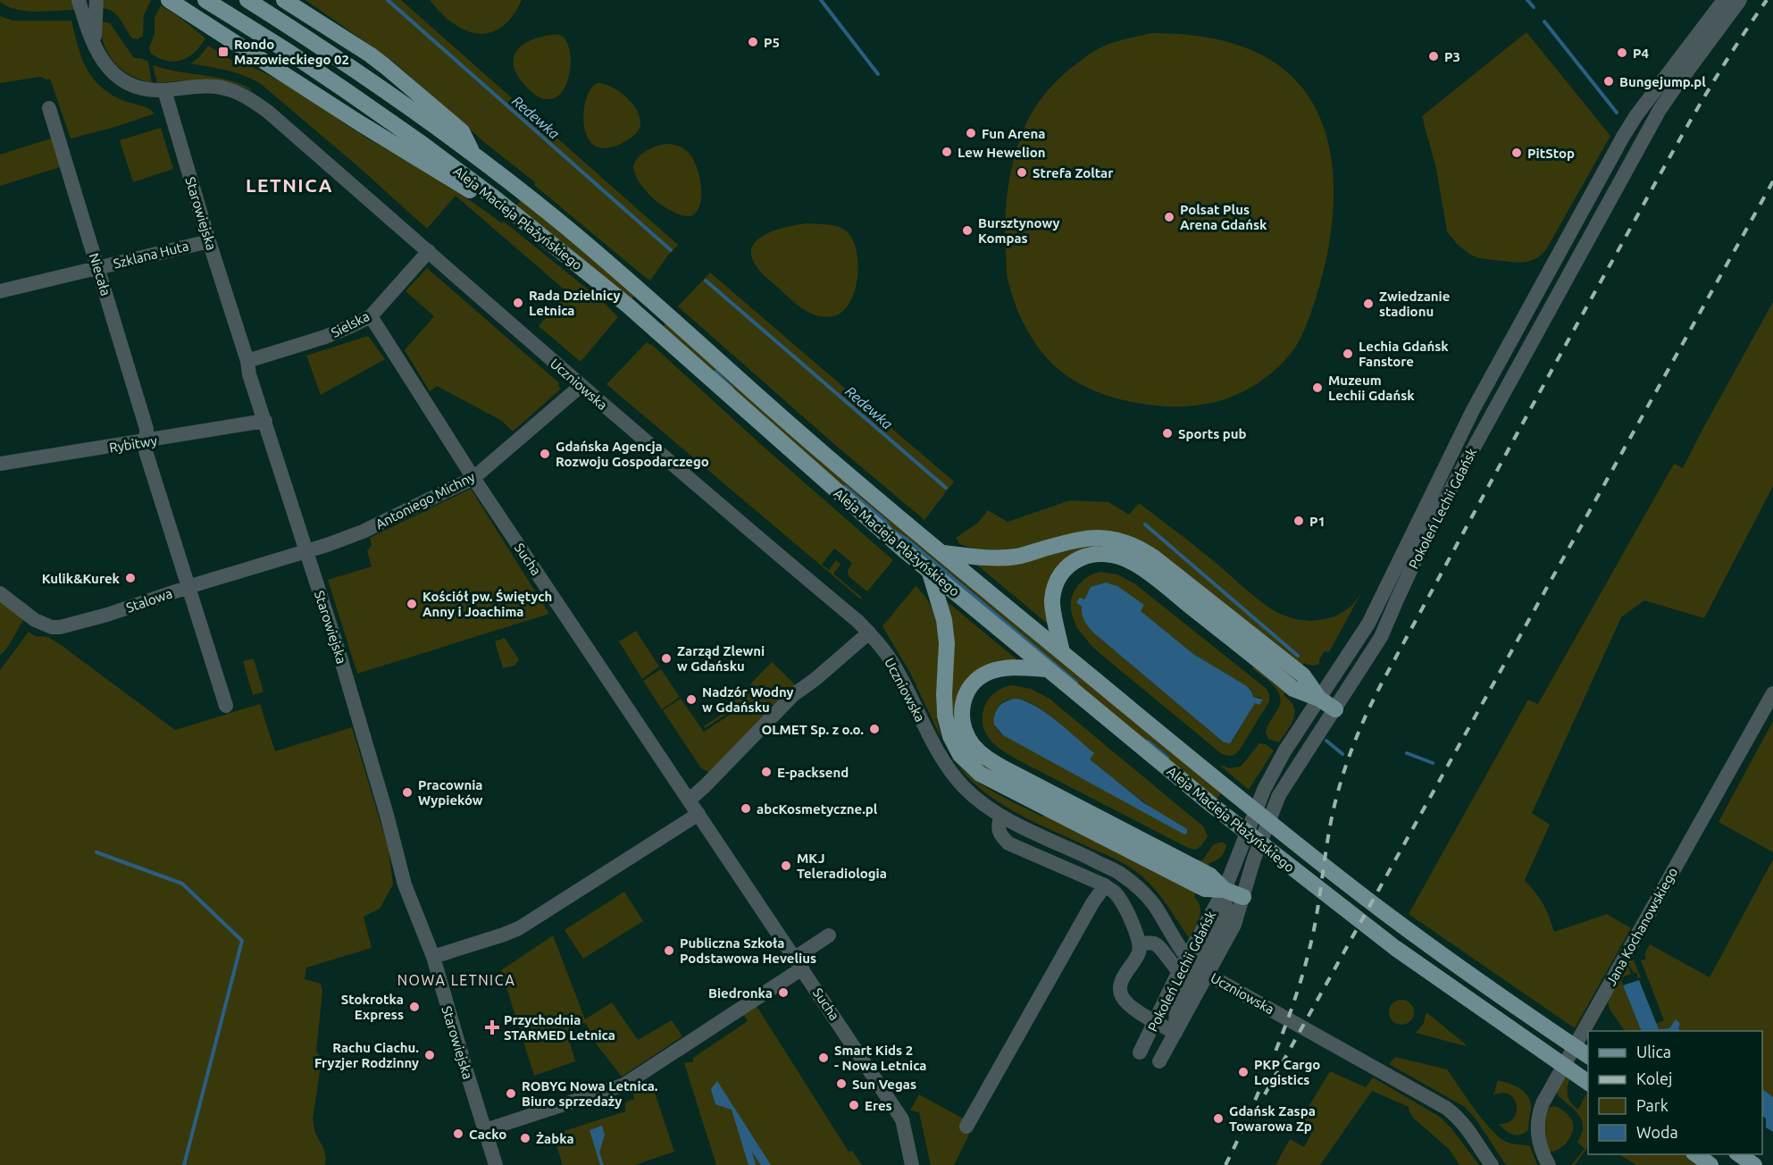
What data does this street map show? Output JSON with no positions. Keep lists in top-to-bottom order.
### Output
{
  "streets": {
    "main road": ["Aleja Macieja Płażyńskiego"],
    "street": [
      "Starowiejska",
      "Szklana Huta",
      "Niecała",
      "Sielska",
      "Uczniowska",
      "Rybitwy",
      "Antoniego Michny",
      "Pokoleń Lechii Gdańsk",
      "Sucha",
      "Stalowa",
      "Jana Kochanowskiego"
    ]
  },
  "crossings": [
    ["Starowiejska", "Szklana Huta"],
    ["Starowiejska", "Sielska"],
    ["Starowiejska", "Uczniowska"],
    ["Starowiejska", "Rybitwy"],
    ["Starowiejska", "Antoniego Michny"],
    ["Starowiejska", "Stalowa"],
    ["Szklana Huta", "Niecała"],
    ["Niecała", "Rybitwy"],
    ["Niecała", "Stalowa"],
    ["Sielska", "Uczniowska"],
    ["Sielska", "Sucha"],
    ["Uczniowska", "Antoniego Michny"],
    ["Antoniego Michny", "Sucha"],
    ["Antoniego Michny", "Stalowa"]
  ],
  "districts": ["LETNICA", "NOWA LETNICA"],
  "water": ["Redewka"],
  "places": {
    "other": [
      "P5",
      "P4",
      "P3",
      "Bungejump.pl",
      "Fun Arena",
      "Lew Hewelion",
      "PitStop",
      "Strefa Zoltar",
      "Polsat Plus Arena Gdańsk",
      "Bursztynowy Kompas",
      "Rada Dzielnicy Letnica",
      "Zwiedzanie stadionu",
      "Lechia Gdańsk Fanstore",
      "Muzeum Lechii Gdańsk",
      "Sports pub",
      "Gdańska Agencja Rozwoju Gospodarczego",
      "P1",
      "Kulik&Kurek",
      "Kościół pw. Świętych Anny i Joachima",
      "Zarząd Zlewni w Gdańsku",
      "Nadzór Wodny w Gdańsku",
      "OLMET Sp. z o.o.",
      "E-packsend",
      "Pracownia Wypieków",
      "abcKosmetyczne.pl",
      "MKJ Teleradiologia",
      "Publiczna Szkoła Podstawowa Hevelius",
      "Biedronka",
      "Stokrotka Express",
      "Rachu Ciachu. Fryzjer Rodzinny",
      "Smart Kids 2 - Nowa Letnica",
      "PKP Cargo Logistics",
      "Sun Vegas",
      "ROBYG Nowa Letnica. Biuro sprzedaży",
      "Eres",
      "Gdańsk Zaspa Towarowa Zp",
      "Cacko",
      "Żabka"
    ],
    "transit": ["Rondo Mazowieckiego 02"],
    "health": ["Przychodnia STARMED Letnica"]
  },
  "legend": [
    "Ulica",
    "Kolej",
    "Park",
    "Woda"
  ]
}
